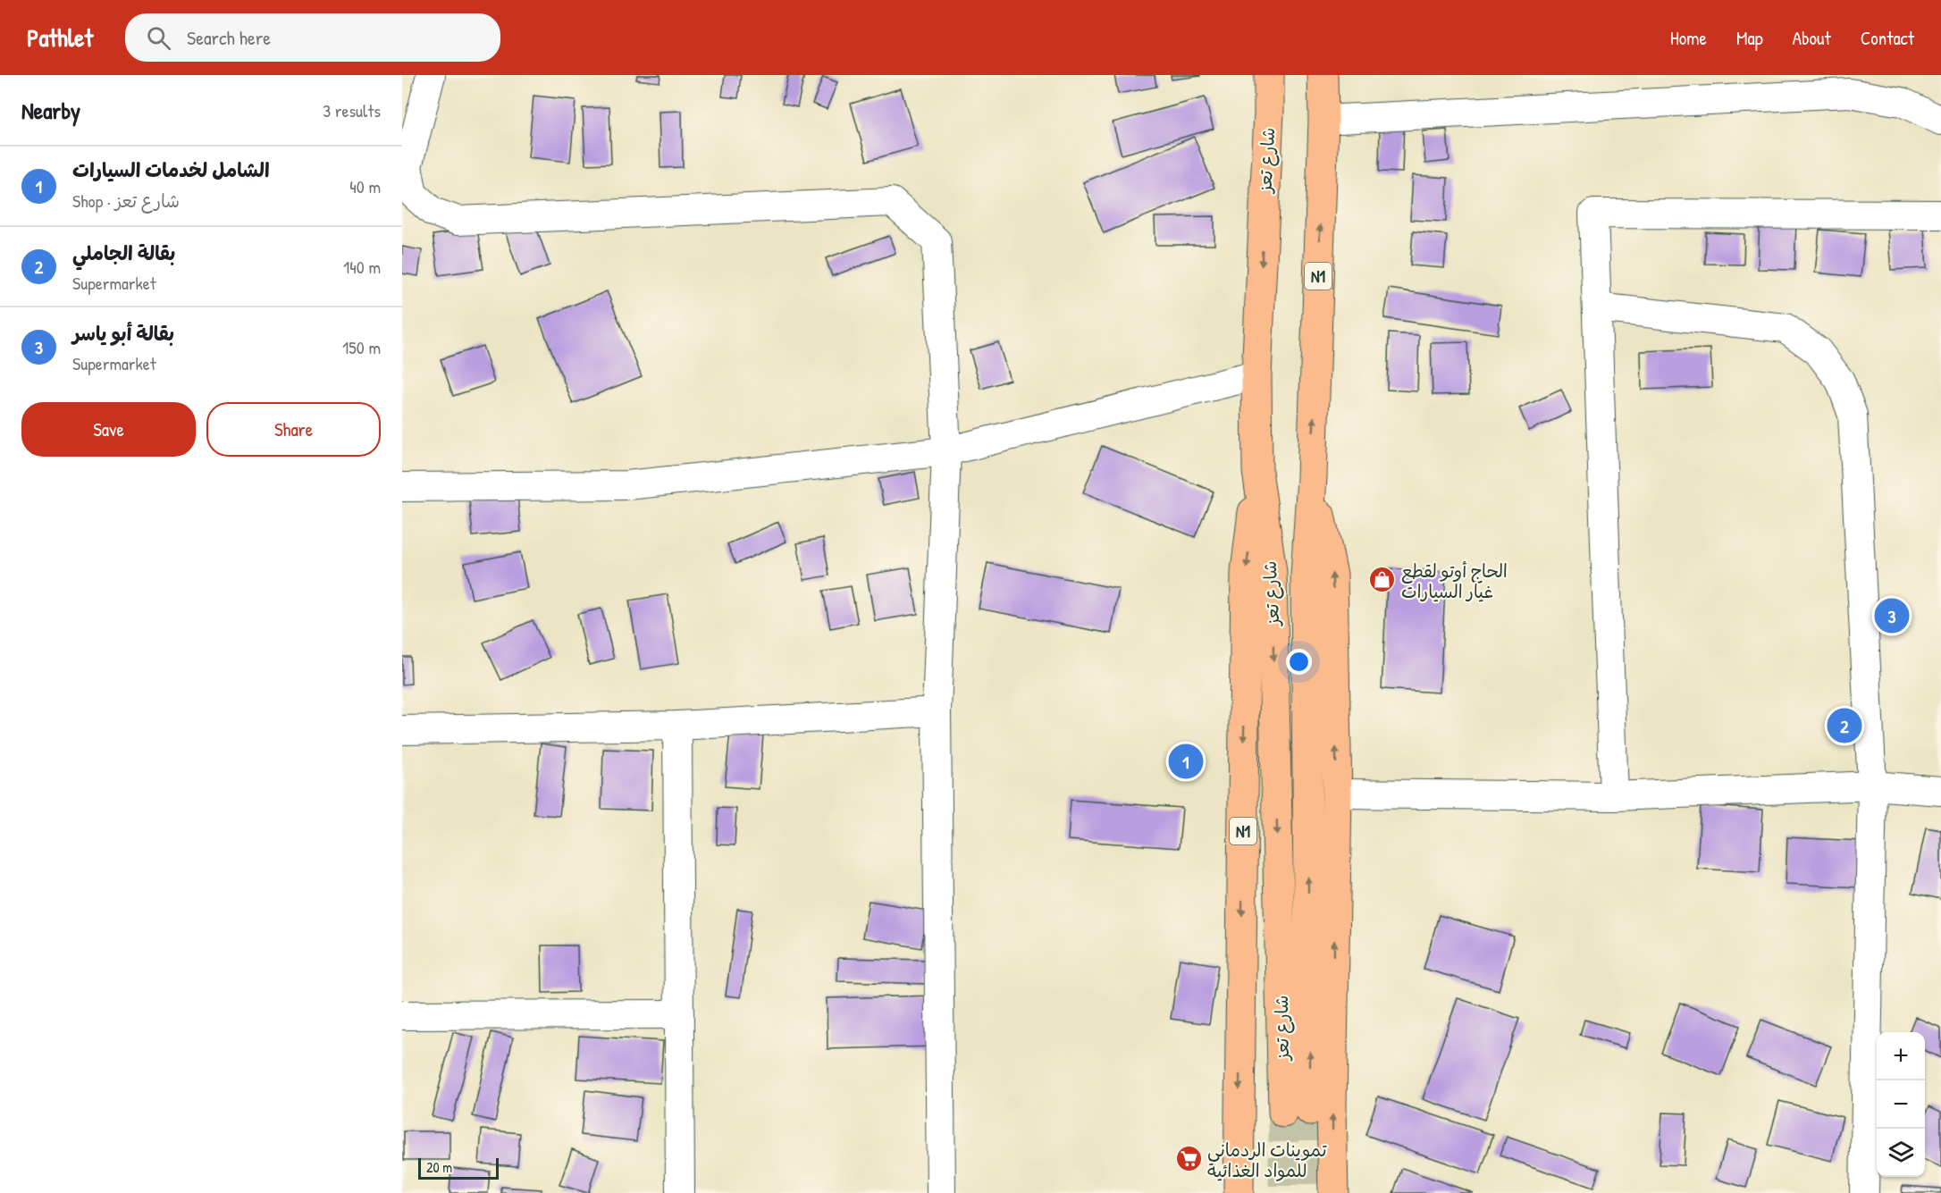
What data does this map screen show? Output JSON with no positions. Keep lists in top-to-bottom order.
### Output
{
  "streets": {
    "highway": ["شارع تعز", "N1"]
  },
  "crossings": [
    ["شارع تعز", "N1"]
  ],
  "places": {
    "shop": ["الحاج أوتو لقطع غيار السيارات"],
    "supermarket": ["تموينات الردماني للمواد الغذائية"]
  },
  "scale_bar": "20 m",
  "page": {
    "header": "Pathlet",
    "search": "Search here",
    "nav": [
      "Home",
      "Map",
      "About",
      "Contact"
    ],
    "heading": ["Nearby", "3 results"],
    "list": [
      {
        "mark": "1",
        "name": "الشامل لخدمات السيارات",
        "note": "Shop · شارع تعز",
        "value": "40 m"
      },
      {
        "mark": "2",
        "name": "بقالة الجاملي",
        "note": "Supermarket",
        "value": "140 m"
      },
      {
        "mark": "3",
        "name": "بقالة أبو ياسر",
        "note": "Supermarket",
        "value": "150 m"
      }
    ],
    "buttons": ["Save", "Share"],
    "pins": ["3", "2", "1"],
    "map_buttons": ["+", "−"],
    "scale": "20 m"
  }
}
